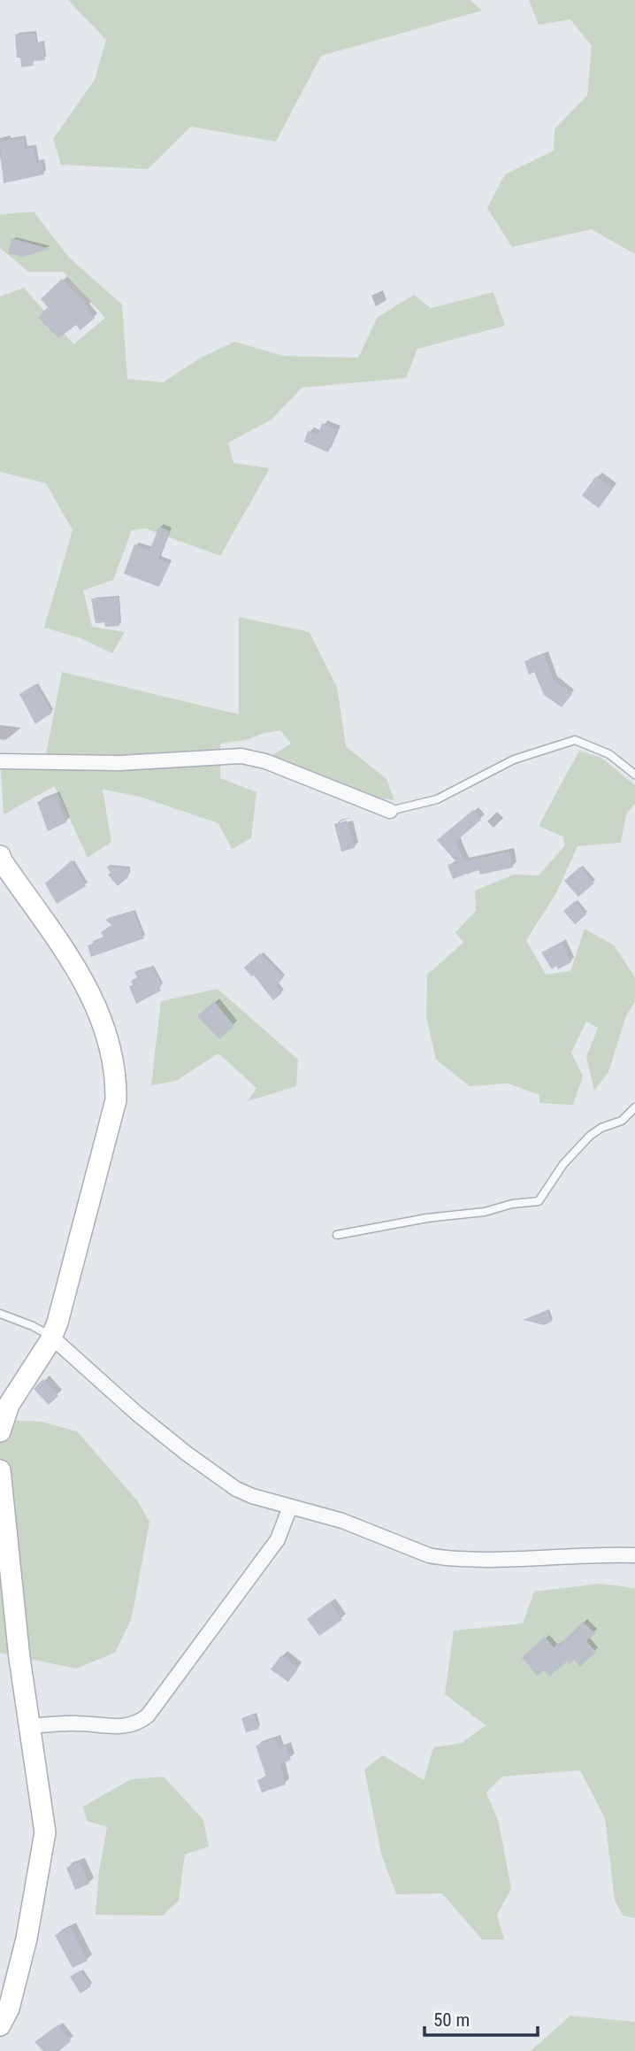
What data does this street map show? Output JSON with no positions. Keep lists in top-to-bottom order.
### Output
{
  "scale_bar": "50 m"
}
